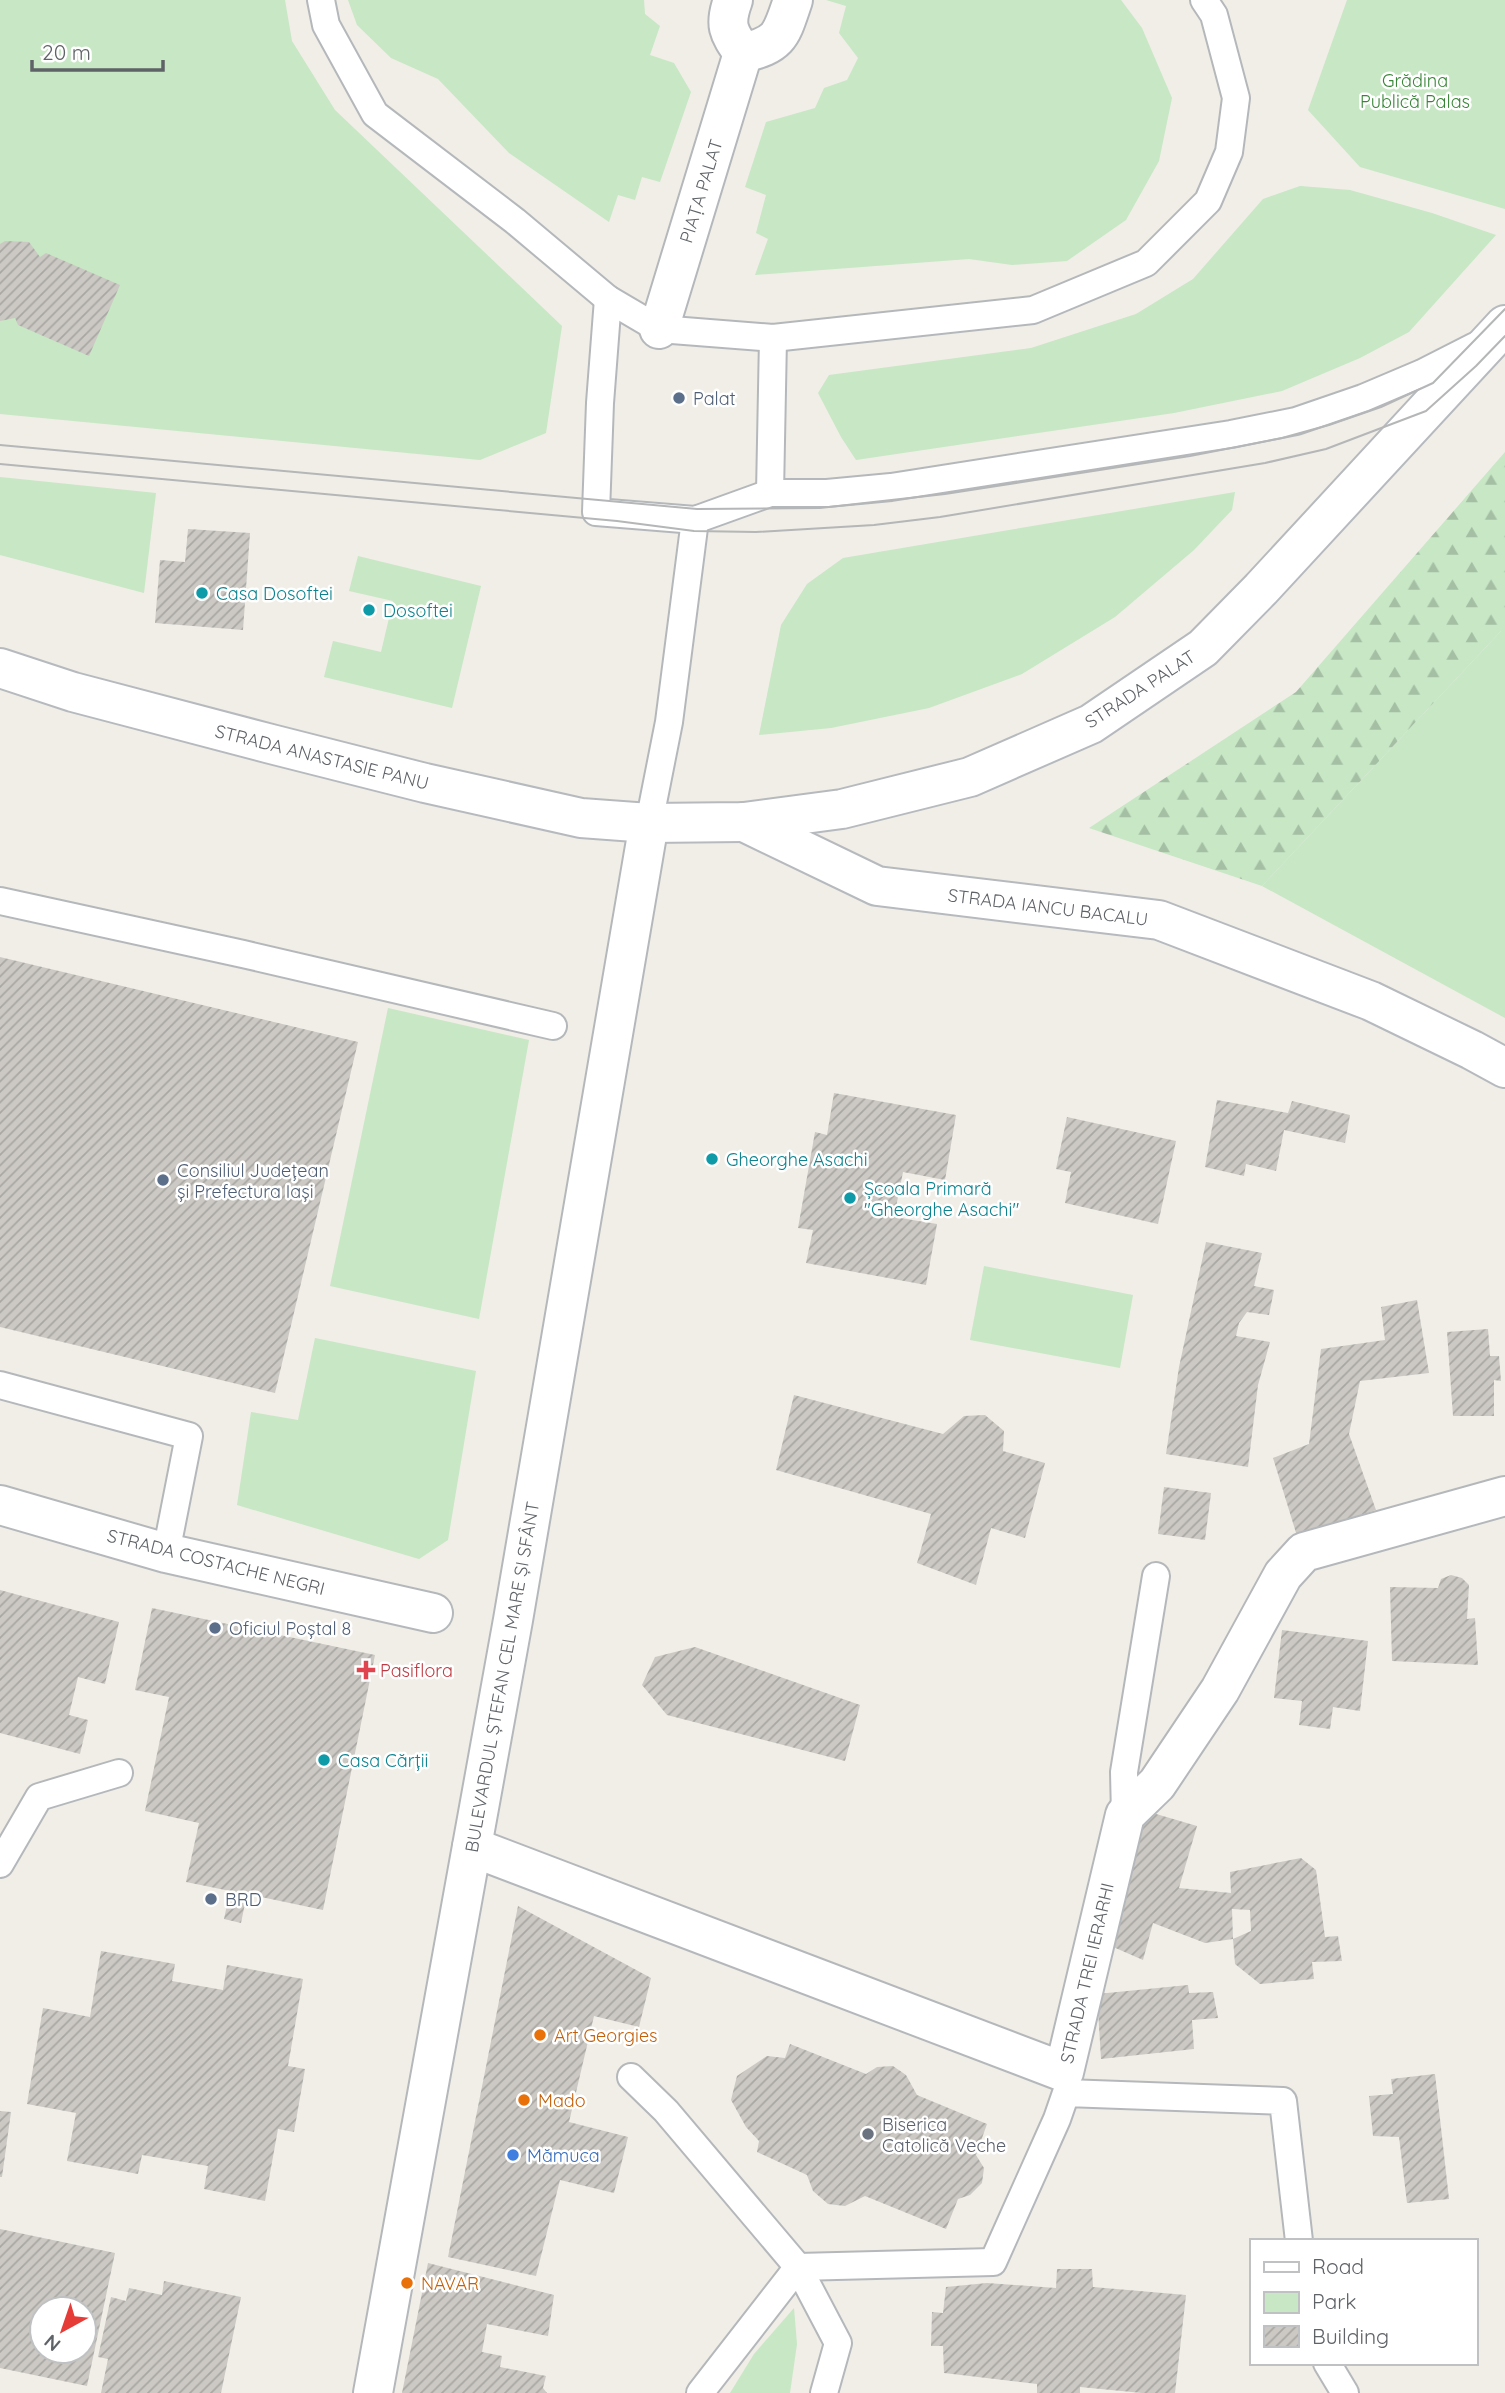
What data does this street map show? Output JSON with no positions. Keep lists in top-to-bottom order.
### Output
{
  "streets": {
    "street": [
      "PIAȚA PALAT",
      "STRADA PALAT",
      "STRADA ANASTASIE PANU",
      "STRADA IANCU BACALU",
      "STRADA COSTACHE NEGRI",
      "BULEVARDUL ȘTEFAN CEL MARE ȘI SFÂNT",
      "STRADA TREI IERARHI"
    ]
  },
  "crossings": [
    ["STRADA PALAT", "STRADA ANASTASIE PANU"],
    ["STRADA PALAT", "STRADA IANCU BACALU"],
    ["STRADA PALAT", "BULEVARDUL ȘTEFAN CEL MARE ȘI SFÂNT"],
    ["STRADA ANASTASIE PANU", "BULEVARDUL ȘTEFAN CEL MARE ȘI SFÂNT"],
    ["BULEVARDUL ȘTEFAN CEL MARE ȘI SFÂNT", "STRADA TREI IERARHI"]
  ],
  "parks": ["Grădina Publică Palas"],
  "places": {
    "other": [
      "Palat",
      "Casa Dosoftei",
      "Dosoftei",
      "Gheorghe Asachi",
      "Consiliul Județean și Prefectura Iași",
      "Școala Primară \"Gheorghe Asachi\"",
      "Oficiul Poștal 8",
      "Casa Cărții",
      "BRD",
      "Art Georgies",
      "Mado",
      "Biserica Catolică Veche",
      "Mămuca",
      "NAVAR"
    ],
    "health": ["Pasiflora"]
  },
  "legend": ["Road", "Park", "Building"],
  "scale_bar": "20 m",
  "north": "bottom left"
}
